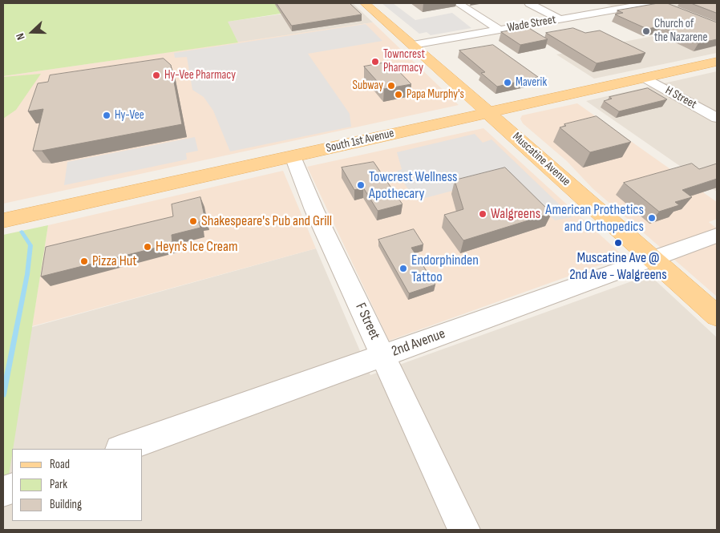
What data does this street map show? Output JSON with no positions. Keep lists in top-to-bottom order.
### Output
{
  "streets": {
    "main road": ["South 1st Avenue", "Muscatine Avenue"],
    "street": [
      "Wade Street",
      "H Street",
      "F Street",
      "2nd Avenue"
    ]
  },
  "crossings": [
    ["Wade Street", "Muscatine Avenue"],
    ["H Street", "South 1st Avenue"],
    ["South 1st Avenue", "Muscatine Avenue"],
    ["South 1st Avenue", "F Street"],
    ["Muscatine Avenue", "2nd Avenue"],
    ["F Street", "2nd Avenue"]
  ],
  "places": [
    "Church of the Nazarene",
    "Towncrest Pharmacy",
    "Hy-Vee Pharmacy",
    "Maverik",
    "Subway",
    "Papa Murphy's",
    "Hy-Vee",
    "Towcrest Wellness Apothecary",
    "Walgreens",
    "American Prothetics and Orthopedics",
    "Shakespeare's Pub and Grill",
    "Muscatine Ave @ 2nd Ave - Walgreens",
    "Heyn's Ice Cream",
    "Pizza Hut",
    "Endorphinden Tattoo"
  ],
  "legend": ["Road", "Park", "Building"],
  "north": "left"
}
